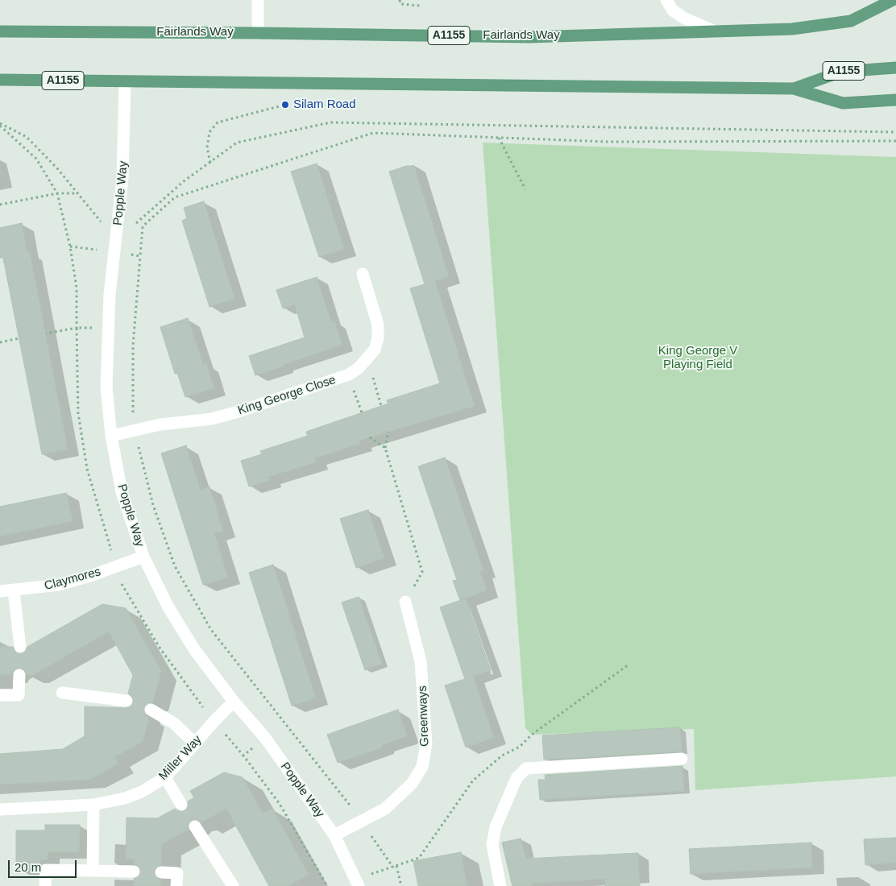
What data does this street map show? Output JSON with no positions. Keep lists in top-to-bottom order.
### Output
{
  "streets": {
    "main road": ["Fairlands Way", "A1155"],
    "street": [
      "Popple Way",
      "King George Close",
      "Claymores",
      "Greenways",
      "Miller Way"
    ]
  },
  "crossings": [
    ["A1155", "Popple Way"],
    ["Popple Way", "King George Close"],
    ["Popple Way", "Claymores"],
    ["Popple Way", "Greenways"],
    ["Popple Way", "Miller Way"]
  ],
  "parks": ["King George V Playing Field"],
  "places": ["Silam Road"],
  "scale_bar": "20 m"
}
